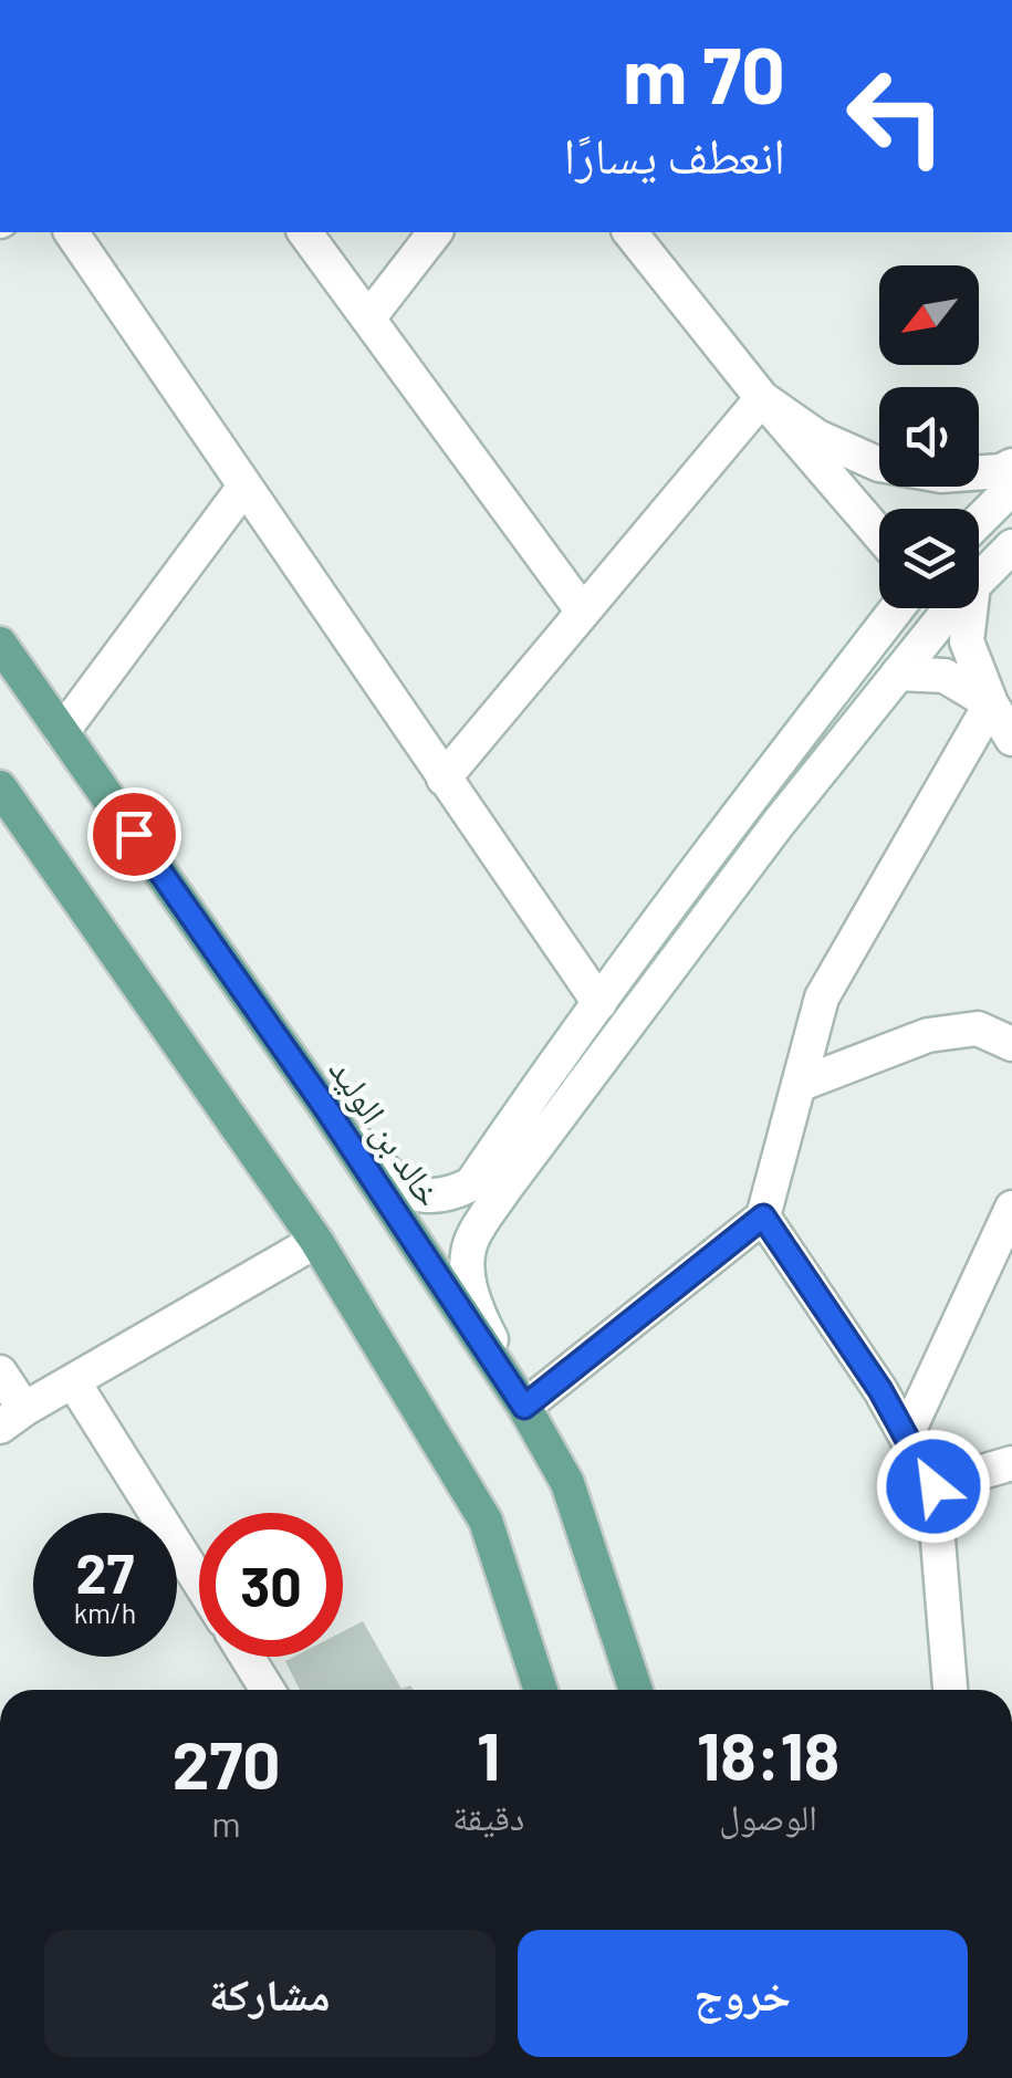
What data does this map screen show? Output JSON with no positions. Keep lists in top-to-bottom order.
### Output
{
  "streets": {
    "main road": ["خالد بن الوليد"]
  },
  "north": "bottom left",
  "page": {
    "turn": ["70 m", "انعطف يسارًا"],
    "speed": "27 km/h",
    "limit": "30",
    "eta": [
      "18:18",
      "الوصول",
      "1",
      "دقيقة",
      "270",
      "m"
    ],
    "buttons": ["خروج", "مشاركة"]
  }
}
